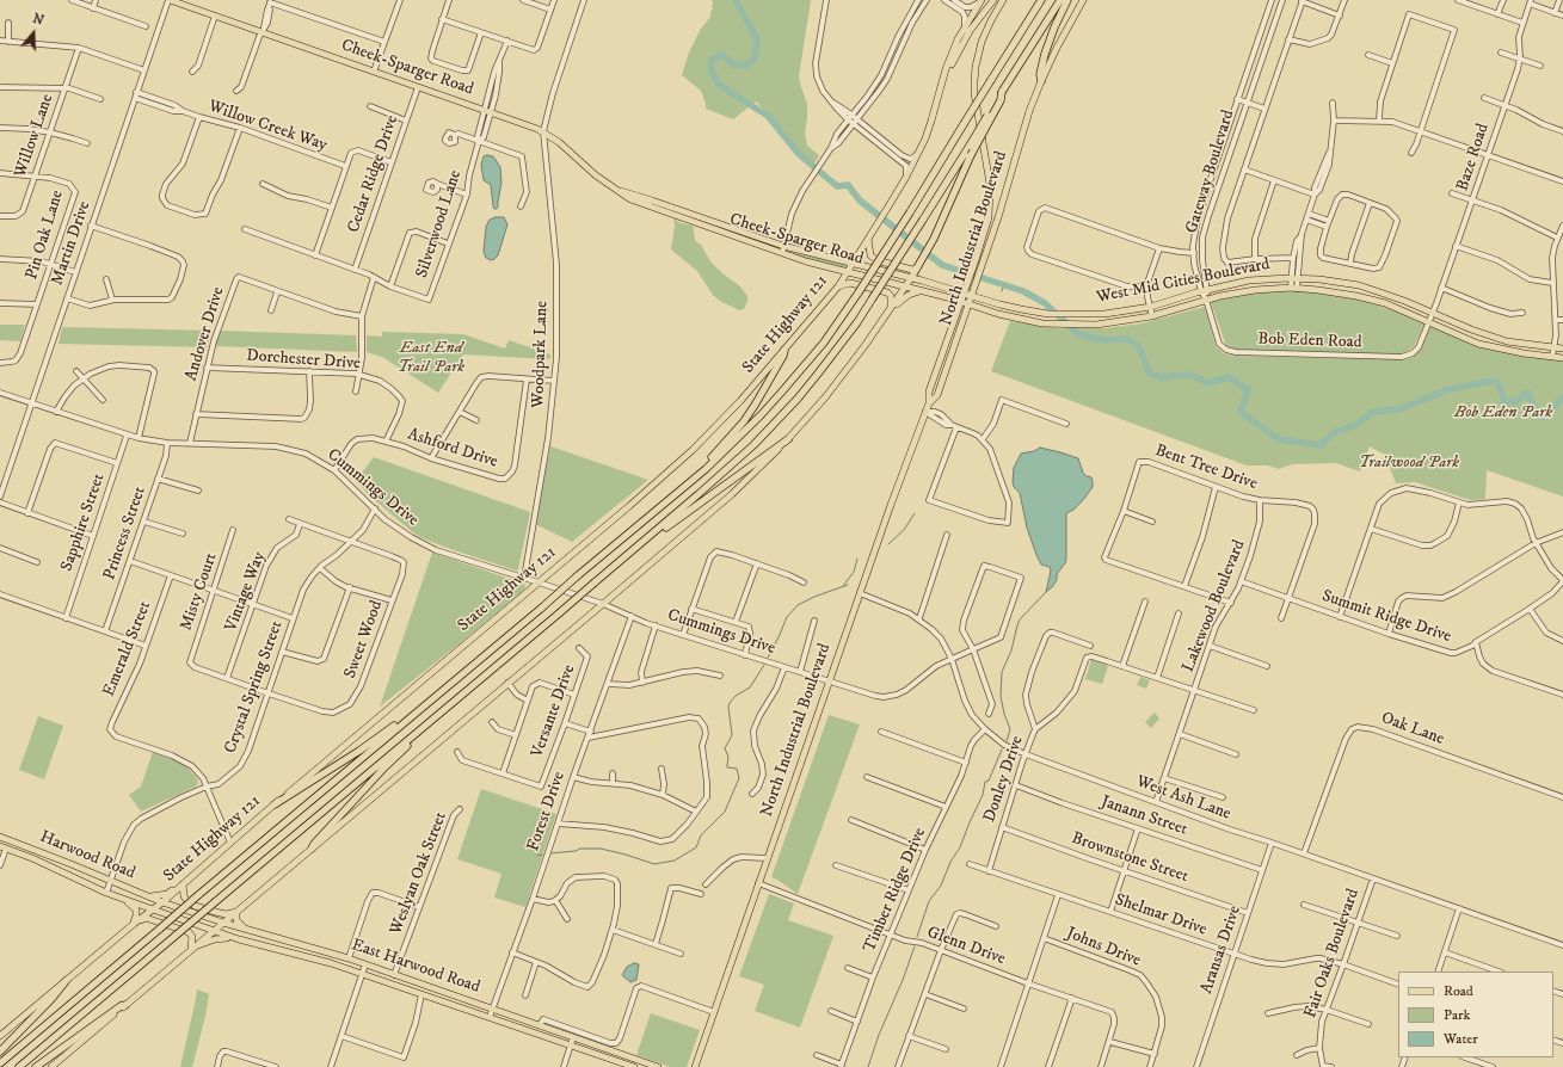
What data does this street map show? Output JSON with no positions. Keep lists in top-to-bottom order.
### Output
{
  "streets": {
    "main road": [
      "Cheek-Sparger Road",
      "North Industrial Boulevard",
      "West Mid Cities Boulevard",
      "State Highway 121",
      "Harwood Road",
      "East Harwood Road"
    ],
    "street": [
      "Willow Creek Way",
      "Willow Lane",
      "Baze Road",
      "Gateway Boulevard",
      "Cedar Ridge Drive",
      "Silverwood Lane",
      "Pin Oak Lane",
      "Martin Drive",
      "Andover Drive",
      "Bob Eden Road",
      "Woodpark Lane",
      "Dorchester Drive",
      "Ashford Drive",
      "Bent Tree Drive",
      "Cummings Drive",
      "Sapphire Street",
      "Princess Street",
      "Misty Court",
      "Vintage Way",
      "Lakewood Boulevard",
      "Summit Ridge Drive",
      "Sweet Wood",
      "Emerald Street",
      "Crystal Spring Street",
      "Versante Drive",
      "Oak Lane",
      "Donley Drive",
      "West Ash Lane",
      "Forest Drive",
      "Janann Street",
      "Brownstone Street",
      "Weslyan Oak Street",
      "Timber Ridge Drive",
      "Shelmar Drive",
      "Glenn Drive",
      "Johns Drive",
      "Aransas Drive",
      "Fair Oaks Boulevard"
    ]
  },
  "crossings": [
    ["Cheek-Sparger Road", "Cedar Ridge Drive"],
    ["Cheek-Sparger Road", "Silverwood Lane"],
    ["Cheek-Sparger Road", "North Industrial Boulevard"],
    ["Cheek-Sparger Road", "Martin Drive"],
    ["Cheek-Sparger Road", "West Mid Cities Boulevard"],
    ["Cheek-Sparger Road", "State Highway 121"],
    ["Cheek-Sparger Road", "Woodpark Lane"],
    ["Willow Creek Way", "Martin Drive"],
    ["Willow Lane", "Pin Oak Lane"],
    ["Baze Road", "West Mid Cities Boulevard"],
    ["Baze Road", "Bob Eden Road"],
    ["Gateway Boulevard", "West Mid Cities Boulevard"],
    ["Gateway Boulevard", "Bob Eden Road"],
    ["North Industrial Boulevard", "West Mid Cities Boulevard"],
    ["North Industrial Boulevard", "Cummings Drive"],
    ["North Industrial Boulevard", "West Ash Lane"],
    ["North Industrial Boulevard", "Glenn Drive"],
    ["Martin Drive", "Cummings Drive"],
    ["West Mid Cities Boulevard", "Bob Eden Road"],
    ["State Highway 121", "Cummings Drive"],
    ["State Highway 121", "Harwood Road"],
    ["State Highway 121", "East Harwood Road"],
    ["Andover Drive", "Dorchester Drive"],
    ["Andover Drive", "Cummings Drive"],
    ["Woodpark Lane", "Cummings Drive"],
    ["Dorchester Drive", "Ashford Drive"],
    ["Ashford Drive", "Cummings Drive"],
    ["Bent Tree Drive", "Lakewood Boulevard"],
    ["Bent Tree Drive", "Summit Ridge Drive"],
    ["Cummings Drive", "Sapphire Street"],
    ["Cummings Drive", "Princess Street"],
    ["Cummings Drive", "Crystal Spring Street"],
    ["Cummings Drive", "West Ash Lane"],
    ["Cummings Drive", "Forest Drive"],
    ["Misty Court", "Vintage Way"],
    ["Lakewood Boulevard", "Summit Ridge Drive"],
    ["Lakewood Boulevard", "West Ash Lane"],
    ["Sweet Wood", "Crystal Spring Street"],
    ["Emerald Street", "Crystal Spring Street"],
    ["Crystal Spring Street", "Harwood Road"],
    ["Oak Lane", "West Ash Lane"],
    ["Donley Drive", "West Ash Lane"],
    ["Donley Drive", "Janann Street"],
    ["Donley Drive", "Brownstone Street"],
    ["Donley Drive", "Shelmar Drive"],
    ["West Ash Lane", "Timber Ridge Drive"],
    ["West Ash Lane", "Aransas Drive"],
    ["West Ash Lane", "Fair Oaks Boulevard"],
    ["Forest Drive", "East Harwood Road"],
    ["Janann Street", "Aransas Drive"],
    ["Harwood Road", "East Harwood Road"],
    ["Brownstone Street", "Aransas Drive"],
    ["Weslyan Oak Street", "East Harwood Road"],
    ["Timber Ridge Drive", "Glenn Drive"],
    ["Shelmar Drive", "Aransas Drive"],
    ["Shelmar Drive", "Fair Oaks Boulevard"]
  ],
  "parks": ["East End Trail Park", "Bob Eden Park", "Trailwood Park"],
  "legend": ["Road", "Park", "Water"],
  "north": "top"
}
